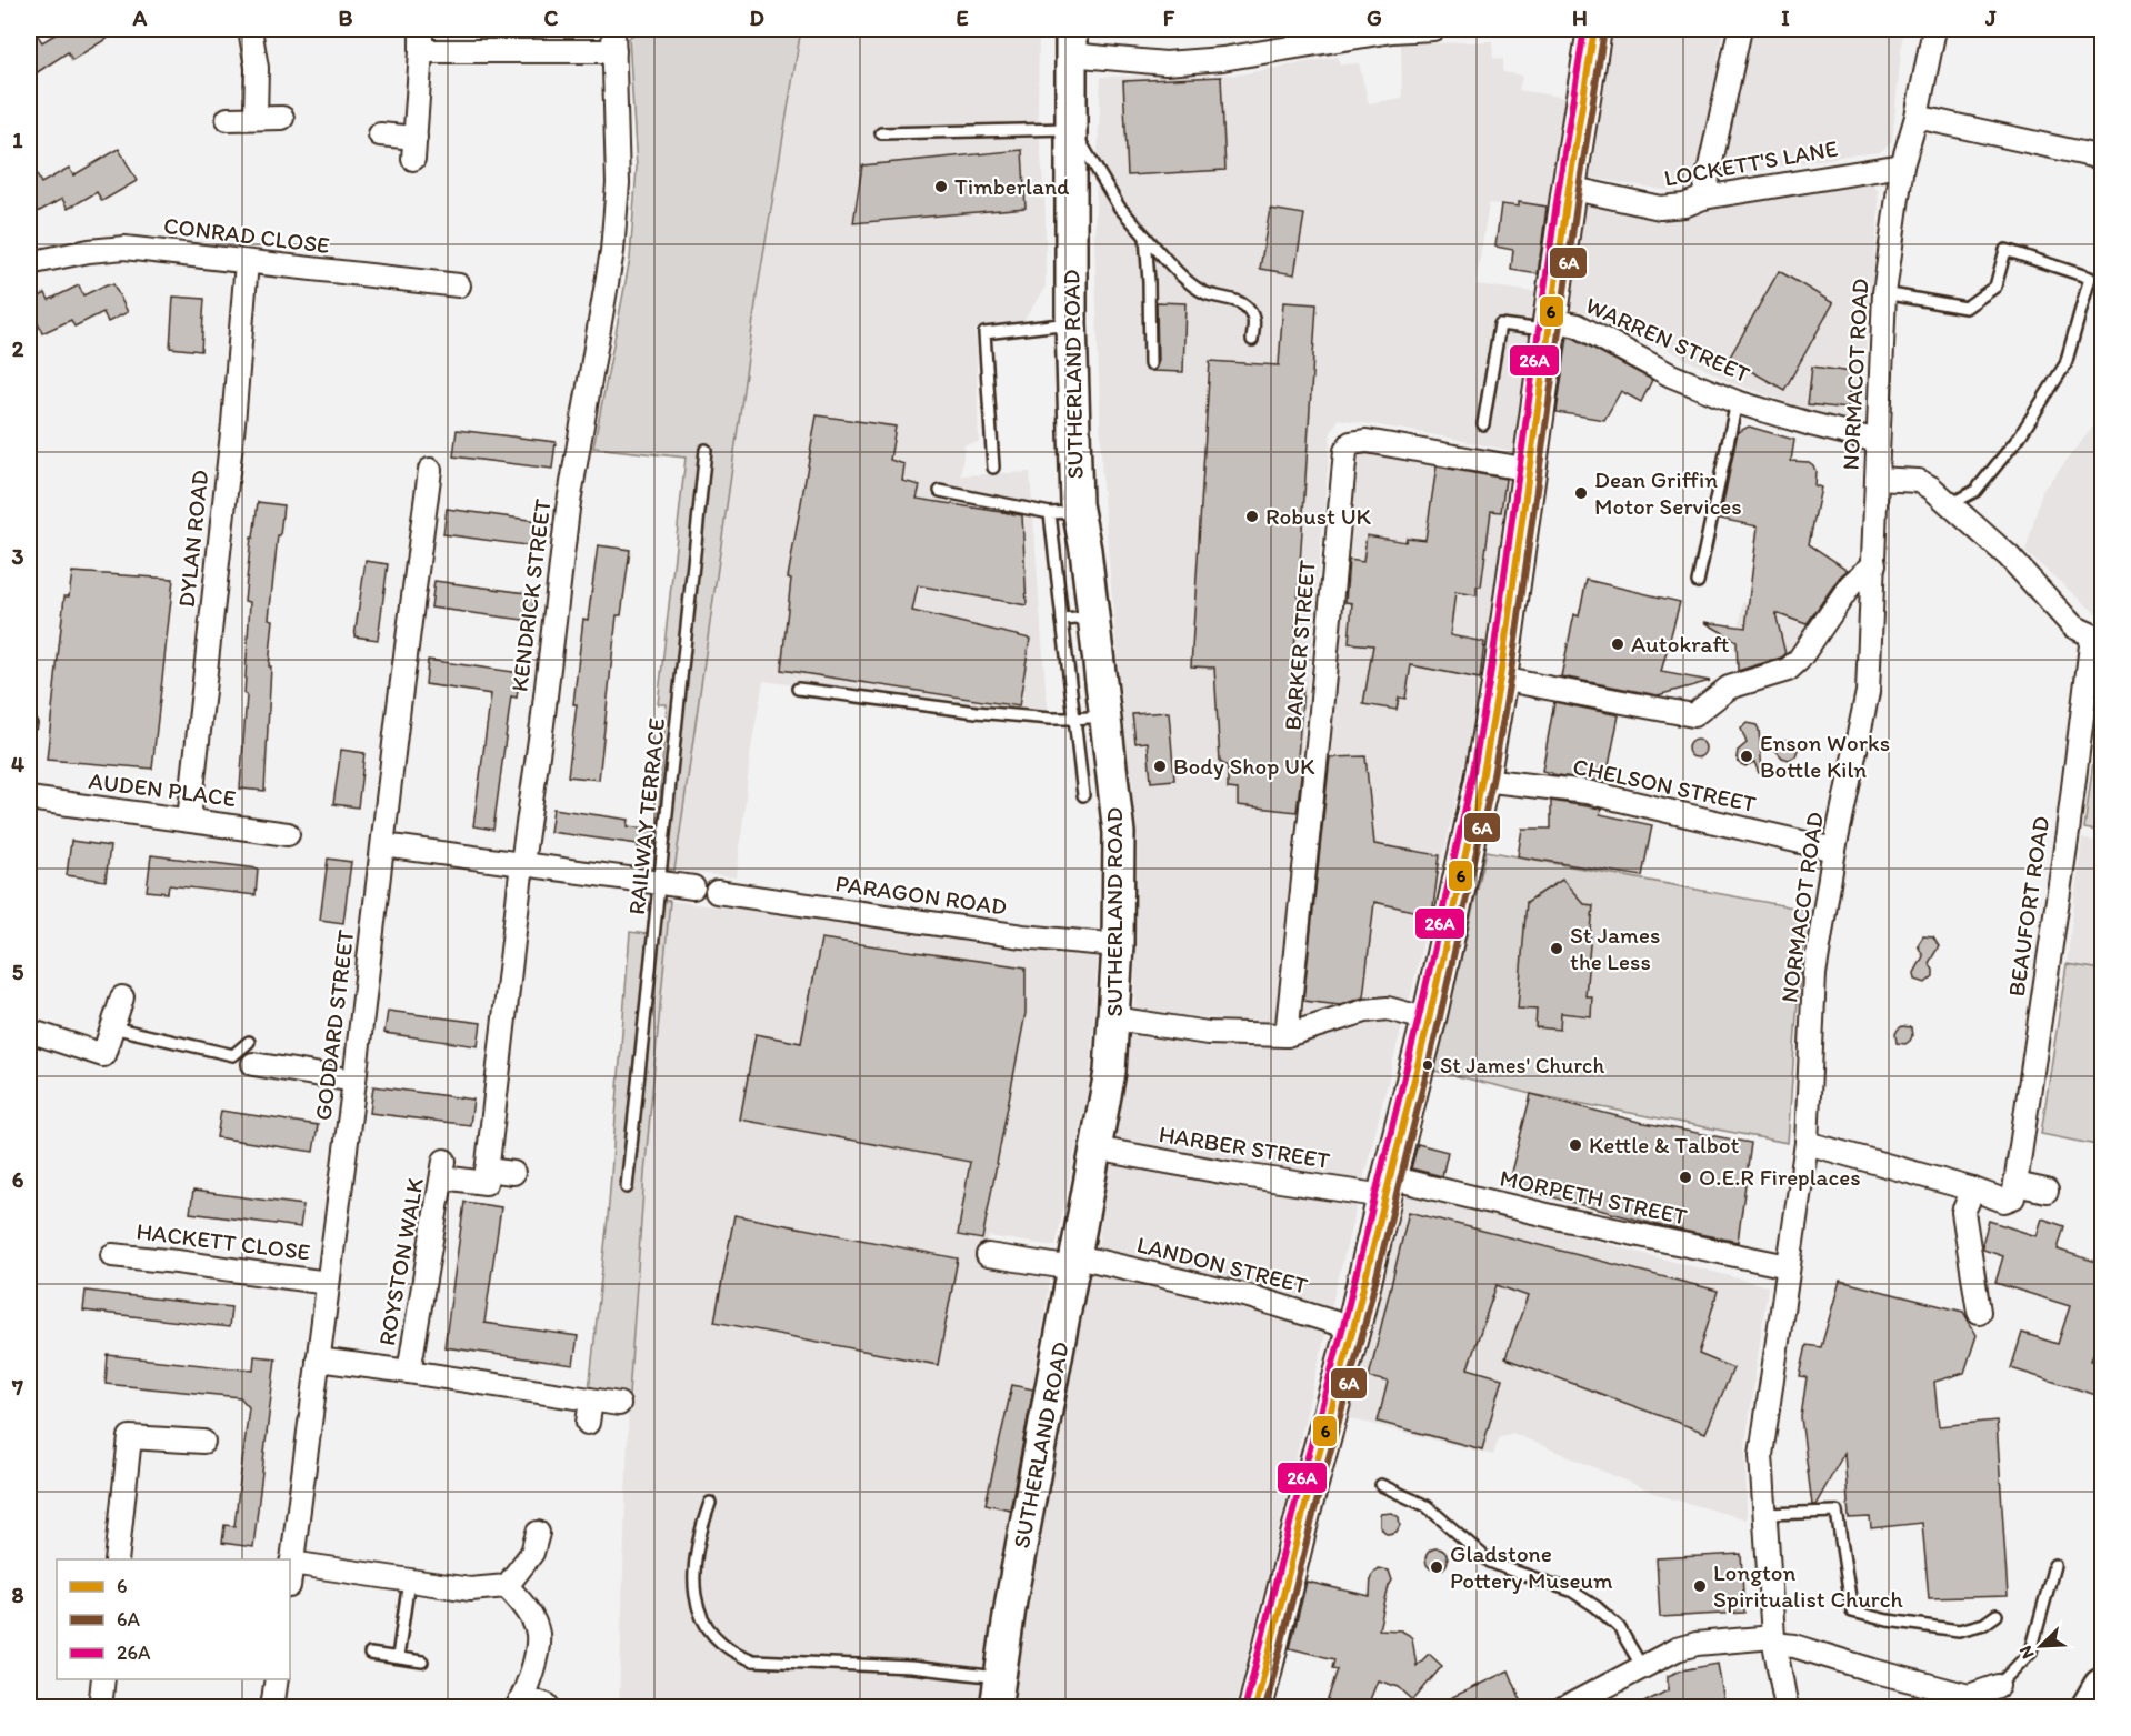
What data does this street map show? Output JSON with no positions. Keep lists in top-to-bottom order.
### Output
{
  "streets": {
    "street": [
      "LOCKETT'S LANE",
      "CONRAD CLOSE",
      "WARREN STREET",
      "SUTHERLAND ROAD",
      "NORMACOT ROAD",
      "DYLAN ROAD",
      "KENDRICK STREET",
      "BARKER STREET",
      "CHELSON STREET",
      "AUDEN PLACE",
      "PARAGON ROAD",
      "BEAUFORT ROAD",
      "GODDARD STREET",
      "HARBER STREET",
      "MORPETH STREET",
      "HACKETT CLOSE",
      "ROYSTON WALK",
      "LANDON STREET"
    ],
    "lane": ["RAILWAY TERRACE"]
  },
  "crossings": [
    ["LOCKETT'S LANE", "NORMACOT ROAD"],
    ["CONRAD CLOSE", "DYLAN ROAD"],
    ["WARREN STREET", "NORMACOT ROAD"],
    ["SUTHERLAND ROAD", "PARAGON ROAD"],
    ["SUTHERLAND ROAD", "HARBER STREET"],
    ["SUTHERLAND ROAD", "LANDON STREET"],
    ["NORMACOT ROAD", "CHELSON STREET"],
    ["NORMACOT ROAD", "MORPETH STREET"],
    ["DYLAN ROAD", "AUDEN PLACE"],
    ["KENDRICK STREET", "ROYSTON WALK"],
    ["GODDARD STREET", "HACKETT CLOSE"],
    ["GODDARD STREET", "ROYSTON WALK"],
    ["HARBER STREET", "MORPETH STREET"]
  ],
  "places": [
    "Timberland",
    "Dean Griffin Motor Services",
    "Robust UK",
    "Autokraft",
    "Enson Works Bottle Kiln",
    "Body Shop UK",
    "St James the Less",
    "St James' Church",
    "Kettle & Talbot",
    "O.E.R Fireplaces",
    "Gladstone Pottery Museum",
    "Longton Spiritualist Church"
  ],
  "lines": ["transit line 6", "transit line 26A", "transit line 6A"],
  "legend": ["6", "6A", "26A"],
  "north": "bottom left",
  "grid": {
    "columns": [
      "A",
      "B",
      "C",
      "D",
      "E",
      "F",
      "G",
      "H",
      "I",
      "J"
    ],
    "rows": [
      "1",
      "2",
      "3",
      "4",
      "5",
      "6",
      "7",
      "8"
    ]
  }
}
